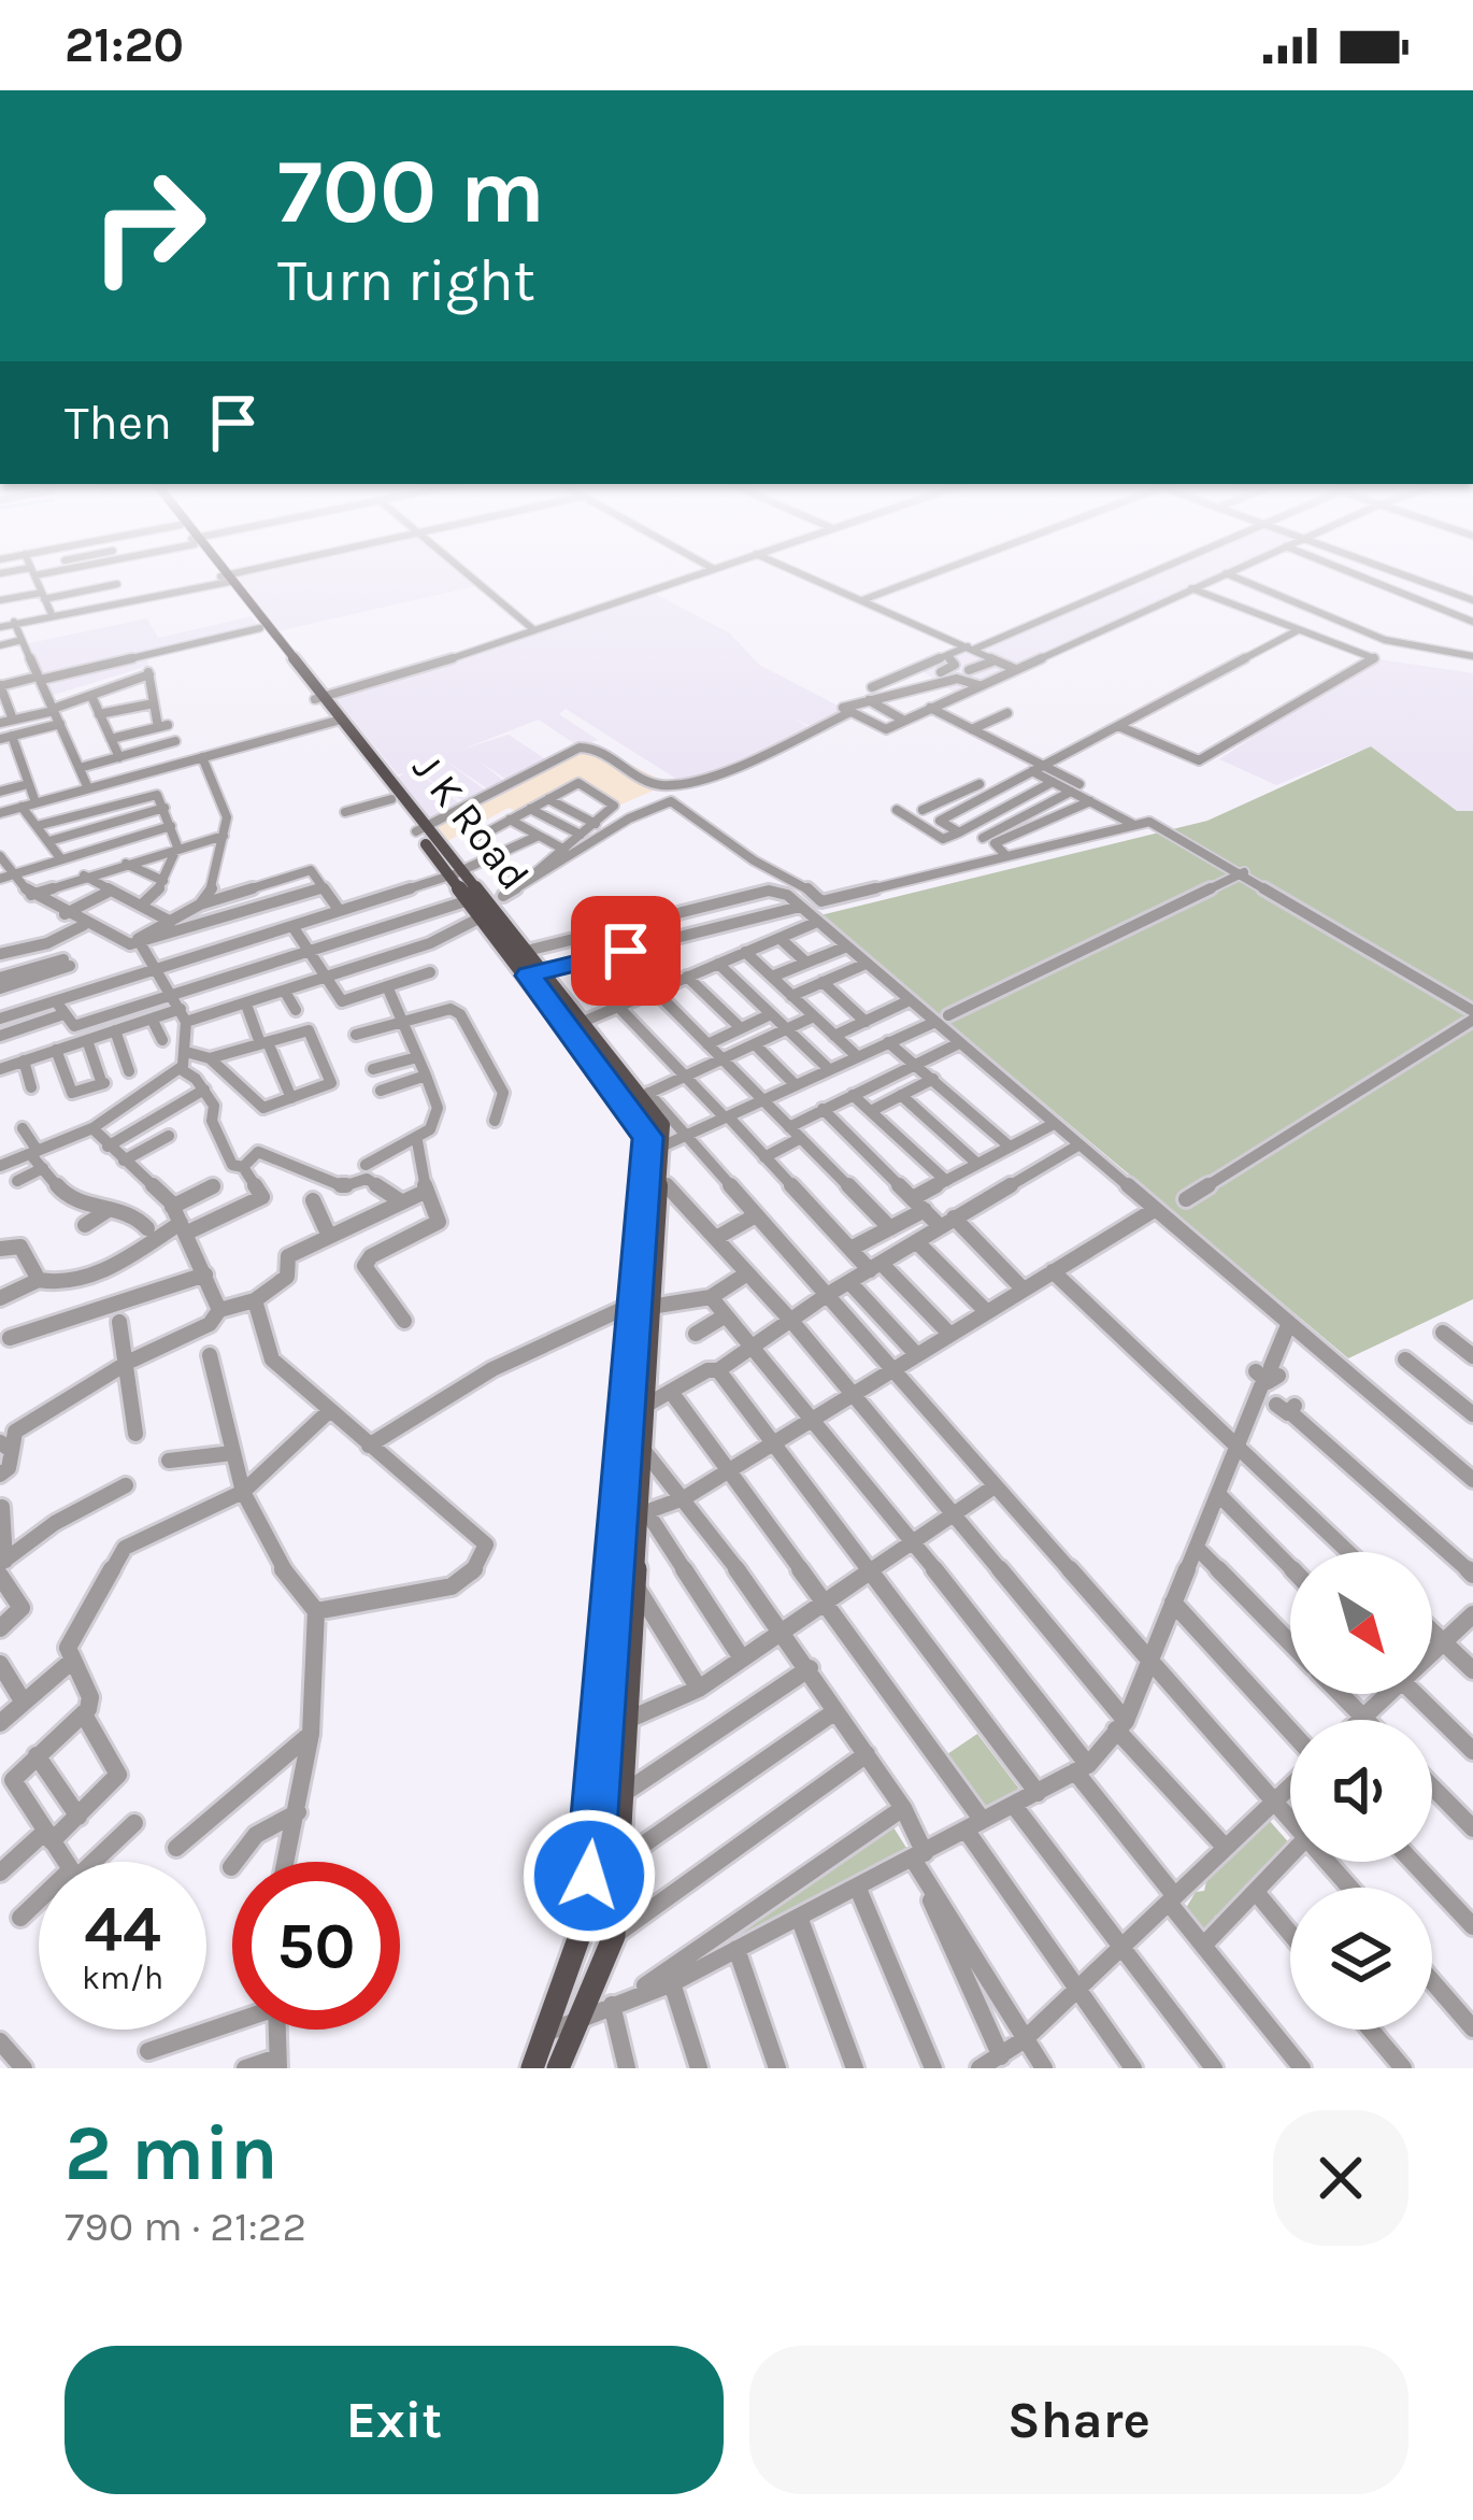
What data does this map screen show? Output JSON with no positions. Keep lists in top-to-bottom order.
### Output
{
  "streets": {
    "main road": ["J K Road"]
  },
  "north": "bottom right",
  "page": {
    "status": "21:20",
    "turn": ["700 m", "Turn right"],
    "then": "Then",
    "speed": "44 km/h",
    "limit": "50",
    "heading": ["2 min", "790 m · 21:22"],
    "buttons": ["Exit", "Share"]
  }
}
